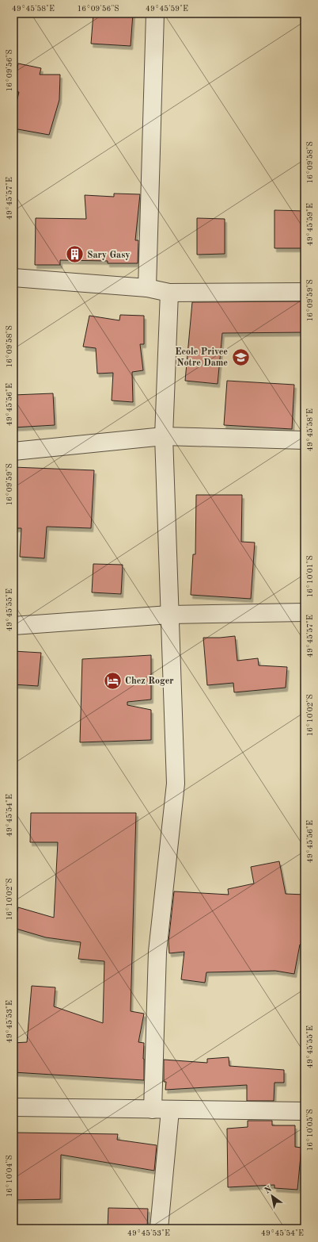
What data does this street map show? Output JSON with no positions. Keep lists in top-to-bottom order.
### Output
{
  "places": {
    "building": ["Sary Gasy"],
    "school or university": ["Ecole Privee Notre Dame"],
    "hotel": ["Chez Roger"]
  },
  "north": "top left",
  "coordinates": [
    "49°45'58\"E",
    "16°09'56\"S",
    "49°45'59\"E",
    "16°09'58\"S",
    "49°45'57\"E",
    "16°09'59\"S",
    "49°45'56\"E",
    "16°10'01\"S",
    "49°45'55\"E",
    "16°10'02\"S",
    "49°45'54\"E",
    "49°45'53\"E",
    "16°10'05\"S",
    "16°10'04\"S"
  ]
}
